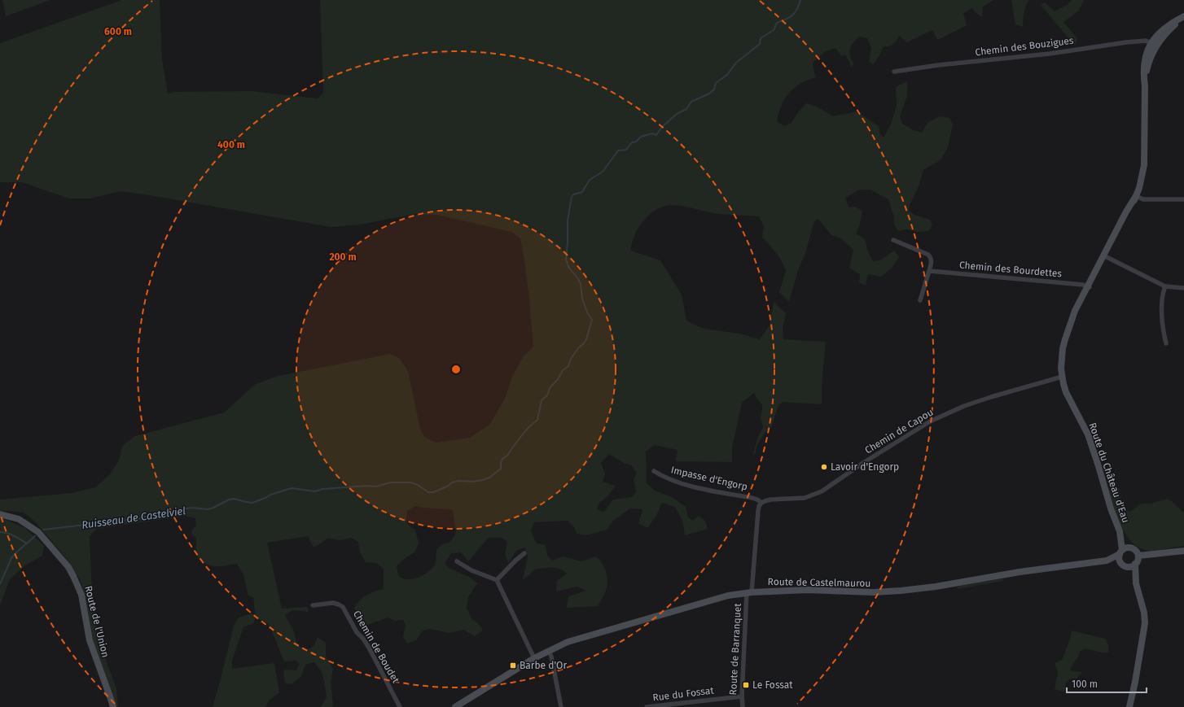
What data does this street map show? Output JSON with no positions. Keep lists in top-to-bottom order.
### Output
{
  "streets": {
    "street": [
      "Chemin des Bouzigues",
      "Chemin des Bourdettes",
      "Chemin de Capou",
      "Route du Château d'Eau",
      "Impasse d'Engorp",
      "Route de Castelmaurou",
      "Route de l'Union",
      "Chemin de Boudet",
      "Route de Barranquet",
      "Rue du Fossat"
    ]
  },
  "crossings": [
    ["Chemin des Bouzigues", "Route du Château d'Eau"],
    ["Chemin des Bourdettes", "Route du Château d'Eau"],
    ["Chemin de Capou", "Route du Château d'Eau"],
    ["Chemin de Capou", "Impasse d'Engorp"],
    ["Route du Château d'Eau", "Route de Castelmaurou"],
    ["Route de Castelmaurou", "Route de Barranquet"],
    ["Route de Barranquet", "Rue du Fossat"]
  ],
  "water": ["Ruisseau de Castelviel"],
  "places": {
    "other": ["Lavoir d'Engorp"],
    "transit": ["Barbe d'Or", "Le Fossat"]
  },
  "scale_bar": "100 m",
  "rings": ["600 m", "400 m", "200 m"]
}
